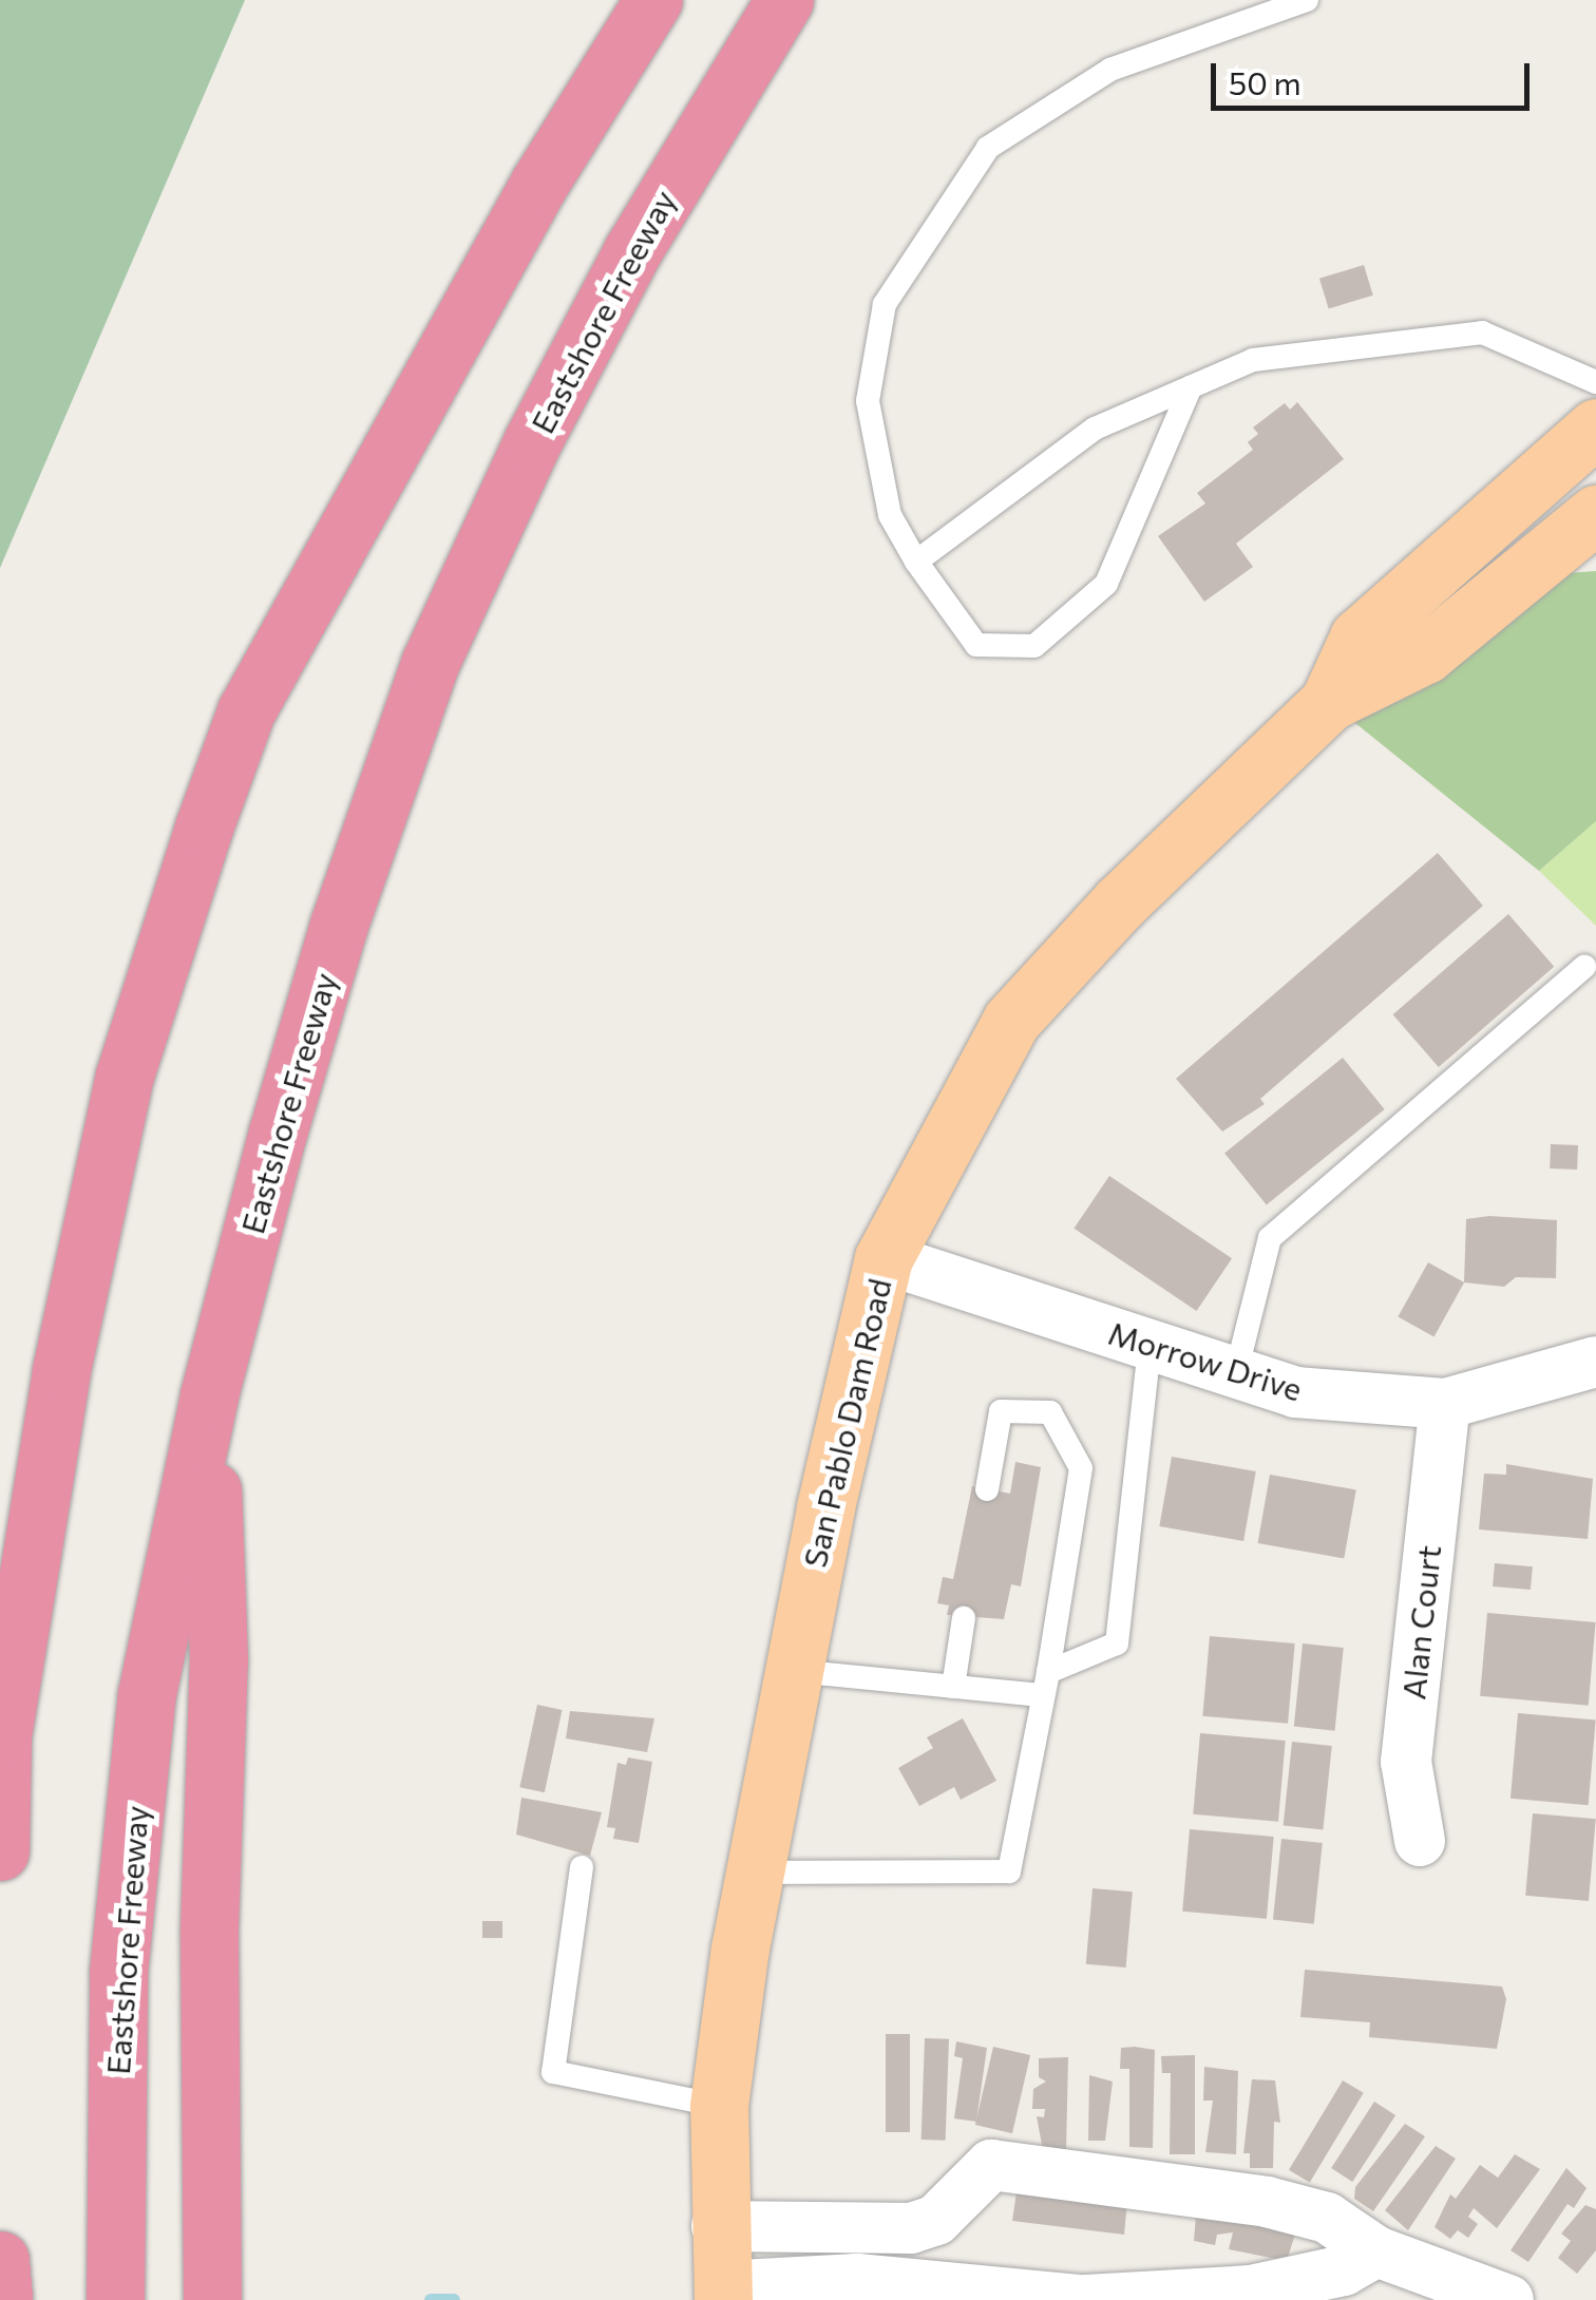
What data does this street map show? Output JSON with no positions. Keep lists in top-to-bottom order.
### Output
{
  "streets": {
    "highway": ["Eastshore Freeway"],
    "main road": ["San Pablo Dam Road"],
    "street": ["Morrow Drive", "Alan Court"]
  },
  "crossings": [
    ["Morrow Drive", "San Pablo Dam Road"],
    ["Morrow Drive", "Alan Court"]
  ],
  "scale_bar": "50 m"
}
